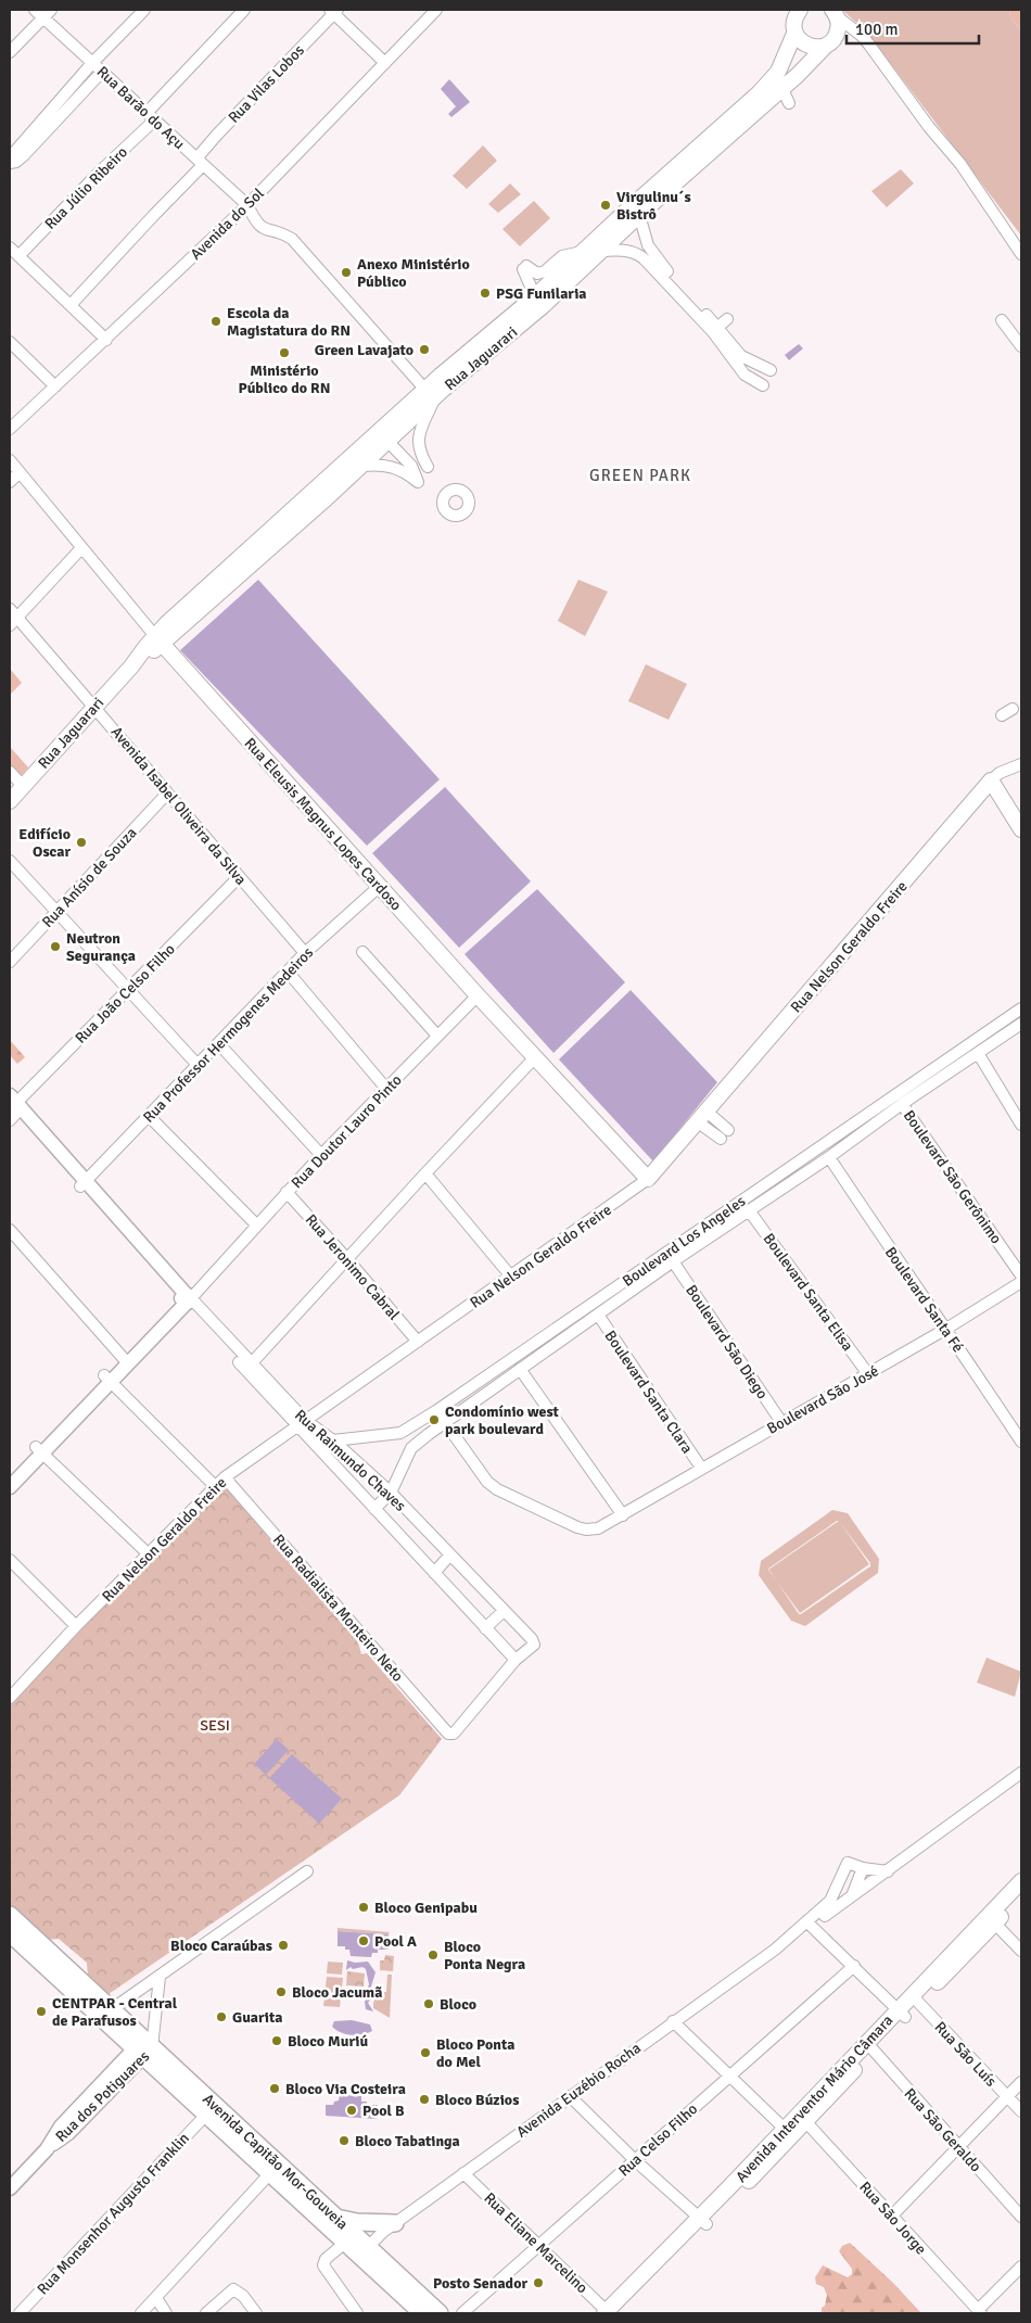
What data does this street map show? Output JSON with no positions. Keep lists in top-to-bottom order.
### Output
{
  "streets": {
    "main road": [
      "Rua Jaguarari",
      "Rua Eleusis Magnus Lopes Cardoso",
      "Rua Nelson Geraldo Freire",
      "Avenida Interventor Mário Câmara",
      "Avenida Capitão Mor-Gouveia"
    ],
    "street": [
      "Rua Vilas Lobos",
      "Rua Barão do Açu",
      "Rua Júlio Ribeiro",
      "Avenida do Sol",
      "Avenida Isabel Oliveira da Silva",
      "Rua Anísio de Souza",
      "Rua João Celso Filho",
      "Rua Professor Hermogenes Medeiros",
      "Rua Doutor Lauro Pinto",
      "Boulevard São Gerônimo",
      "Boulevard Los Angeles",
      "Rua Jeronimo Cabral",
      "Boulevard Santa Elisa",
      "Boulevard Santa Fé",
      "Boulevard São Diego",
      "Boulevard Santa Clara",
      "Boulevard São José",
      "Rua Raimundo Chaves",
      "Rua Radialista Monteiro Neto",
      "Rua São Luís",
      "Avenida Euzébio Rocha",
      "Rua dos Potiguares",
      "Rua São Geraldo",
      "Rua Celso Filho",
      "Rua Monsenhor Augusto Franklin",
      "Rua São Jorge",
      "Rua Eliane Marcelino"
    ]
  },
  "crossings": [
    ["Rua Vilas Lobos", "Rua Barão do Açu"],
    ["Rua Barão do Açu", "Rua Júlio Ribeiro"],
    ["Rua Barão do Açu", "Avenida do Sol"],
    ["Rua Barão do Açu", "Rua Jaguarari"],
    ["Rua Jaguarari", "Avenida Isabel Oliveira da Silva"],
    ["Rua Jaguarari", "Rua Eleusis Magnus Lopes Cardoso"],
    ["Avenida Isabel Oliveira da Silva", "Rua Anísio de Souza"],
    ["Avenida Isabel Oliveira da Silva", "Rua João Celso Filho"],
    ["Avenida Isabel Oliveira da Silva", "Rua Professor Hermogenes Medeiros"],
    ["Rua Eleusis Magnus Lopes Cardoso", "Rua Nelson Geraldo Freire"],
    ["Rua Eleusis Magnus Lopes Cardoso", "Rua Professor Hermogenes Medeiros"],
    ["Rua Eleusis Magnus Lopes Cardoso", "Rua Doutor Lauro Pinto"],
    ["Rua Nelson Geraldo Freire", "Rua Jeronimo Cabral"],
    ["Rua Nelson Geraldo Freire", "Rua Raimundo Chaves"],
    ["Rua Nelson Geraldo Freire", "Rua Radialista Monteiro Neto"],
    ["Rua João Celso Filho", "Rua Raimundo Chaves"],
    ["Rua Professor Hermogenes Medeiros", "Rua Raimundo Chaves"],
    ["Rua Doutor Lauro Pinto", "Rua Jeronimo Cabral"],
    ["Rua Doutor Lauro Pinto", "Rua Raimundo Chaves"],
    ["Boulevard São Gerônimo", "Boulevard Los Angeles"],
    ["Boulevard Los Angeles", "Boulevard Santa Elisa"],
    ["Boulevard Los Angeles", "Boulevard Santa Fé"],
    ["Boulevard Los Angeles", "Boulevard São Diego"],
    ["Boulevard Los Angeles", "Boulevard Santa Clara"],
    ["Boulevard Los Angeles", "Boulevard São José"],
    ["Boulevard Los Angeles", "Rua Raimundo Chaves"],
    ["Boulevard Santa Elisa", "Boulevard São José"],
    ["Boulevard Santa Fé", "Boulevard São José"],
    ["Boulevard São Diego", "Boulevard São José"],
    ["Boulevard Santa Clara", "Boulevard São José"],
    ["Rua Raimundo Chaves", "Rua Radialista Monteiro Neto"],
    ["Rua São Luís", "Avenida Interventor Mário Câmara"],
    ["Avenida Euzébio Rocha", "Avenida Capitão Mor-Gouveia"],
    ["Avenida Euzébio Rocha", "Rua Eliane Marcelino"],
    ["Rua dos Potiguares", "Avenida Capitão Mor-Gouveia"],
    ["Avenida Interventor Mário Câmara", "Rua São Geraldo"],
    ["Avenida Interventor Mário Câmara", "Rua São Jorge"],
    ["Avenida Interventor Mário Câmara", "Rua Eliane Marcelino"],
    ["Rua Celso Filho", "Rua Eliane Marcelino"],
    ["Avenida Capitão Mor-Gouveia", "Rua Monsenhor Augusto Franklin"]
  ],
  "districts": ["GREEN PARK"],
  "parks": ["SESI"],
  "places": [
    "Virgulinu´s Bistrô",
    "Anexo Ministério Público",
    "PSG Funilaria",
    "Escola da Magistatura do RN",
    "Green Lavajato",
    "Ministério Público do RN",
    "Edifício Oscar",
    "Neutron Segurança",
    "Condomínio west park boulevard",
    "Bloco Genipabu",
    "Pool A",
    "Bloco Caraúbas",
    "Bloco Ponta Negra",
    "Bloco Jacumã",
    "Bloco",
    "CENTPAR - Central de Parafusos",
    "Guarita",
    "Bloco Muriú",
    "Bloco Ponta do Mel",
    "Bloco Via Costeira",
    "Bloco Búzios",
    "Pool B",
    "Bloco Tabatinga",
    "Posto Senador"
  ],
  "scale_bar": "100 m"
}
